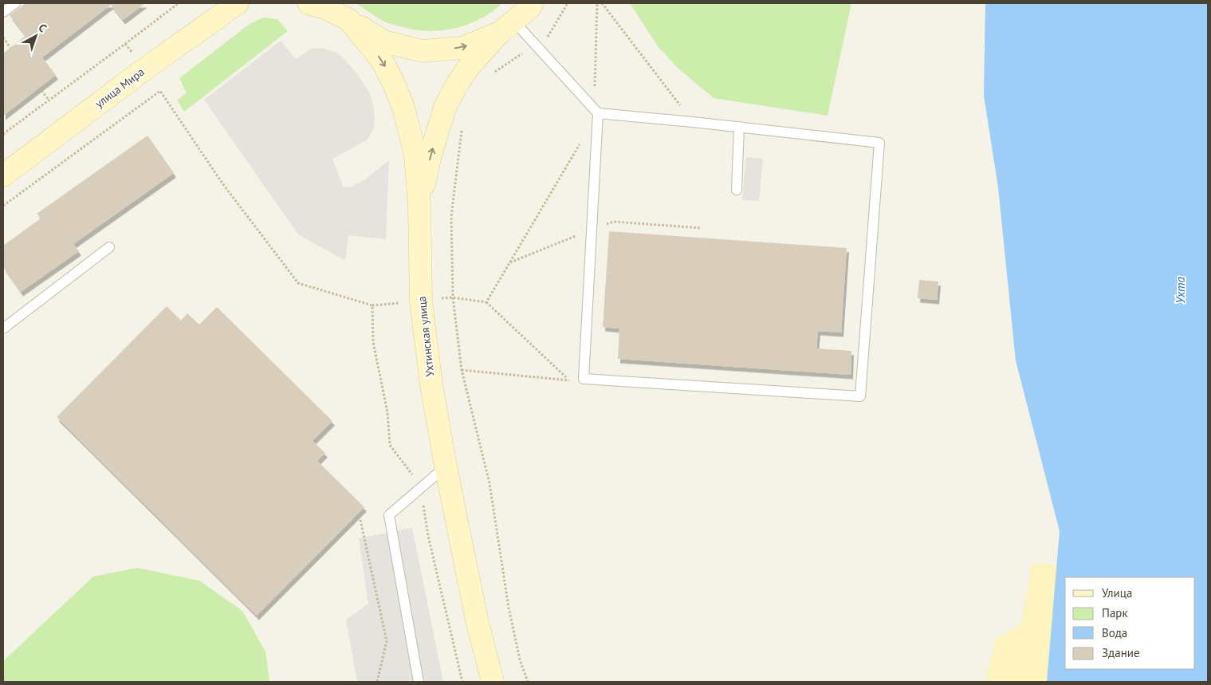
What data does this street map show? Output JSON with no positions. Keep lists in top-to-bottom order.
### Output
{
  "streets": {
    "main road": ["улица Мира", "Ухтинская улица"]
  },
  "water": ["Ухта"],
  "legend": [
    "Улица",
    "Парк",
    "Вода",
    "Здание"
  ],
  "north": "top right"
}
